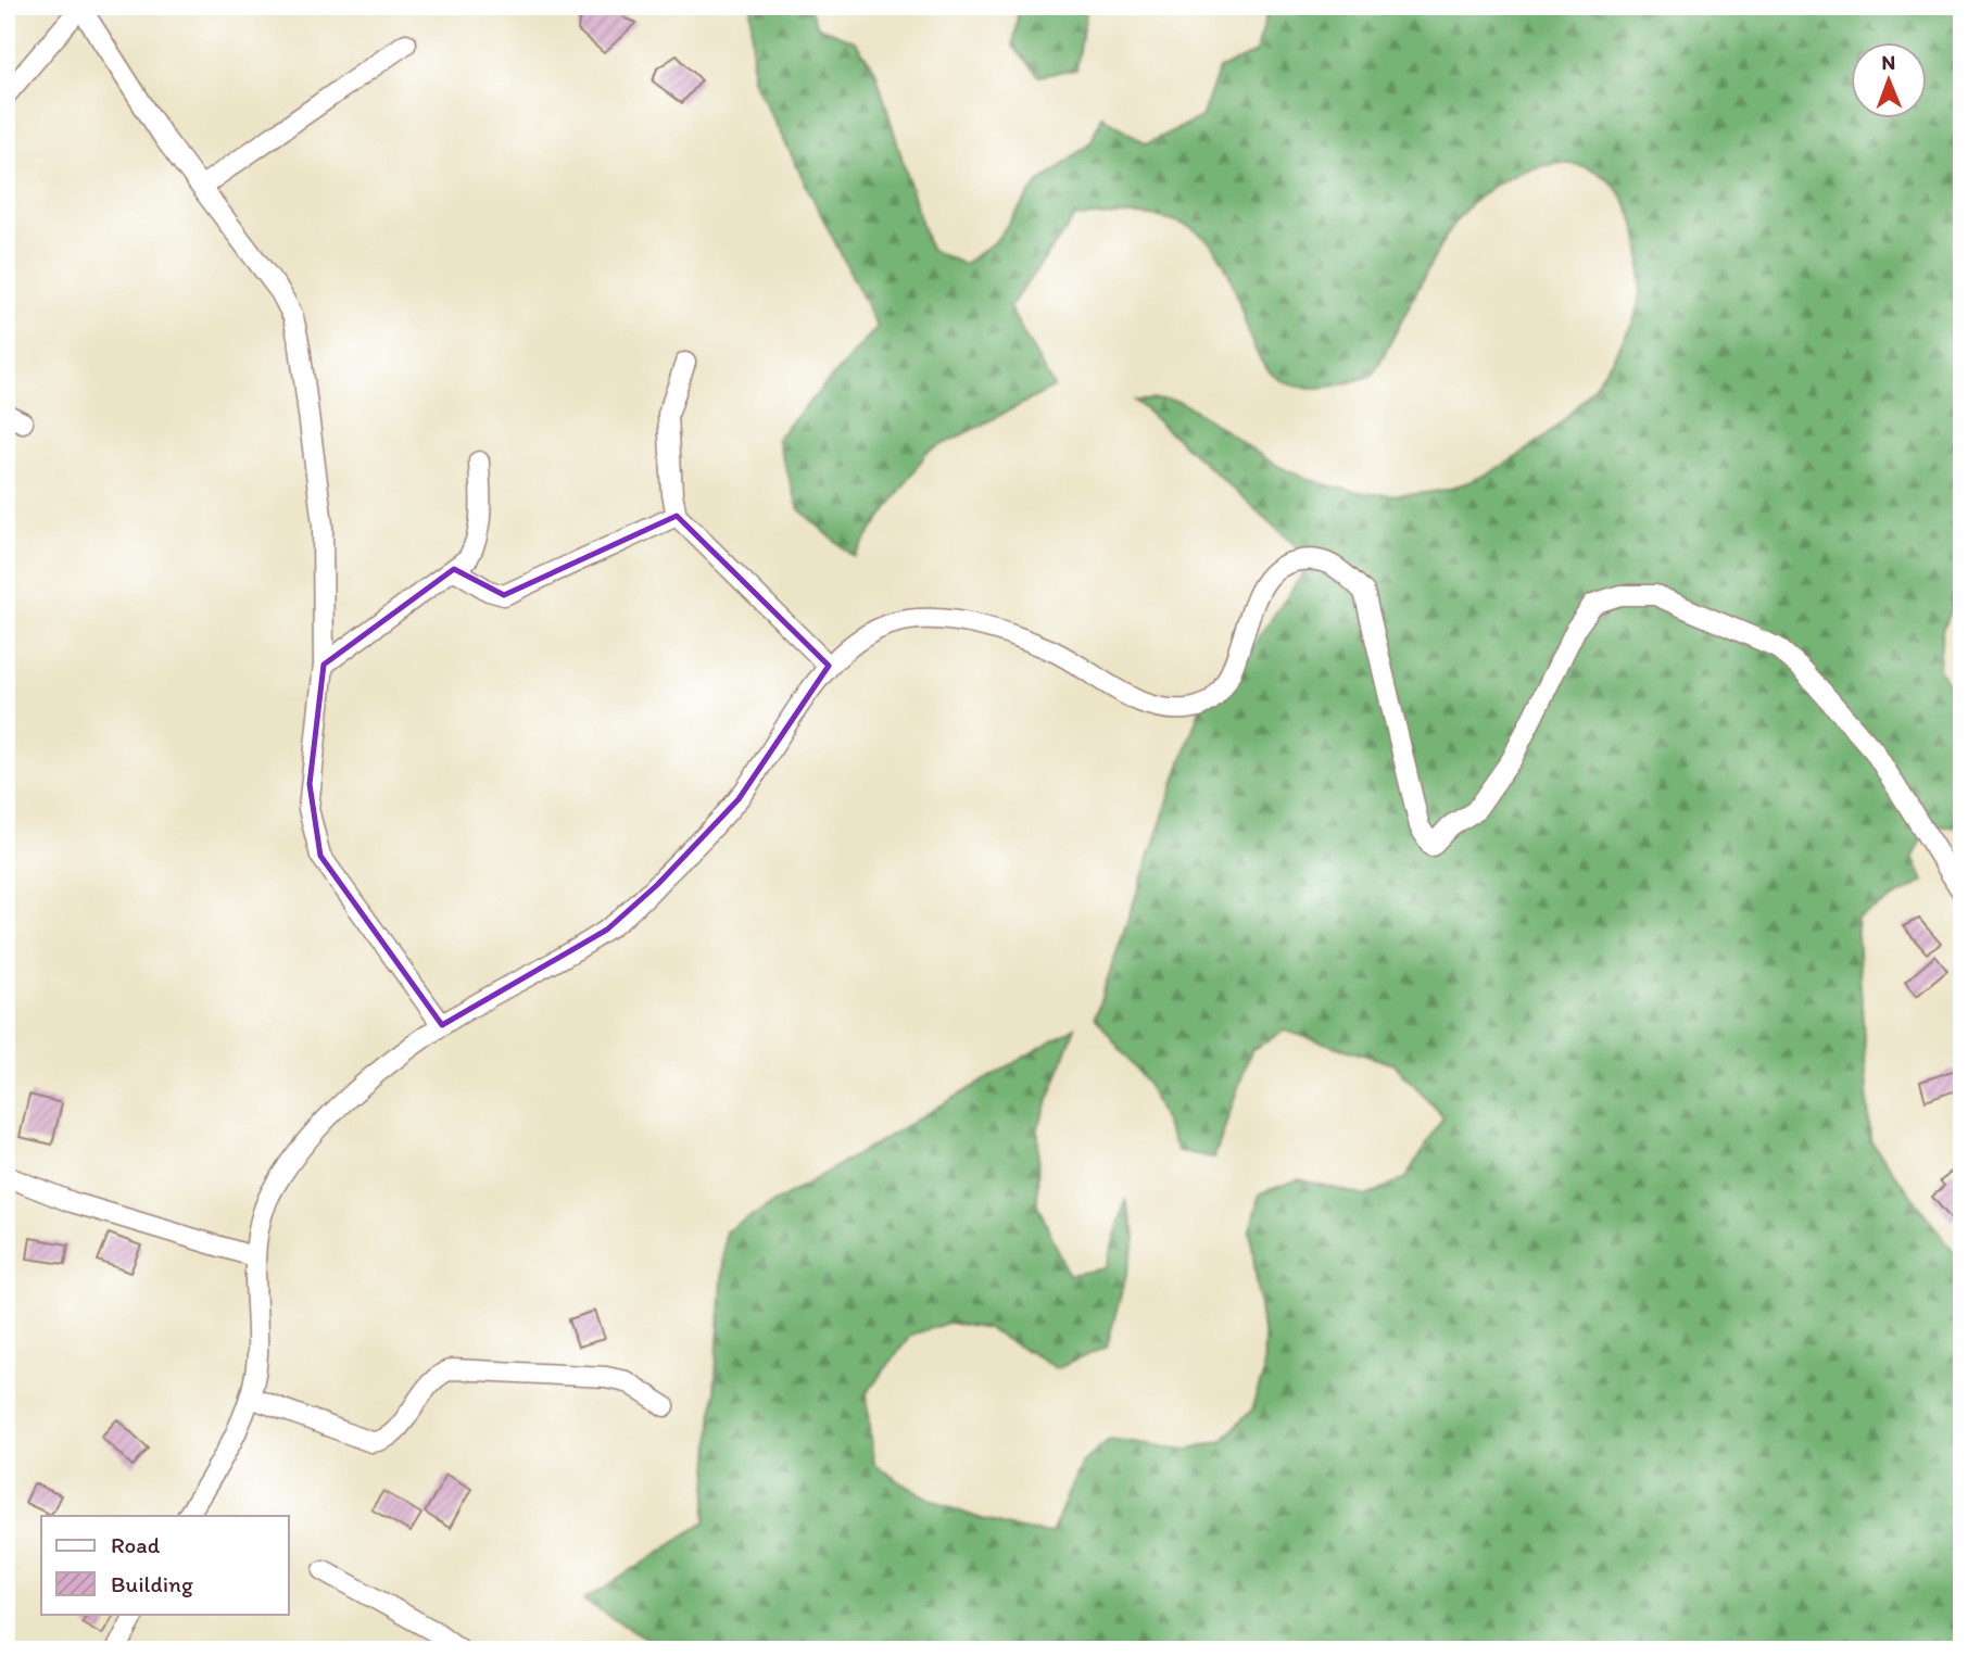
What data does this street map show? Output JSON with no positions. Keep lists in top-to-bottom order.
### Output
{
  "legend": ["Road", "Building"],
  "north": "top"
}
